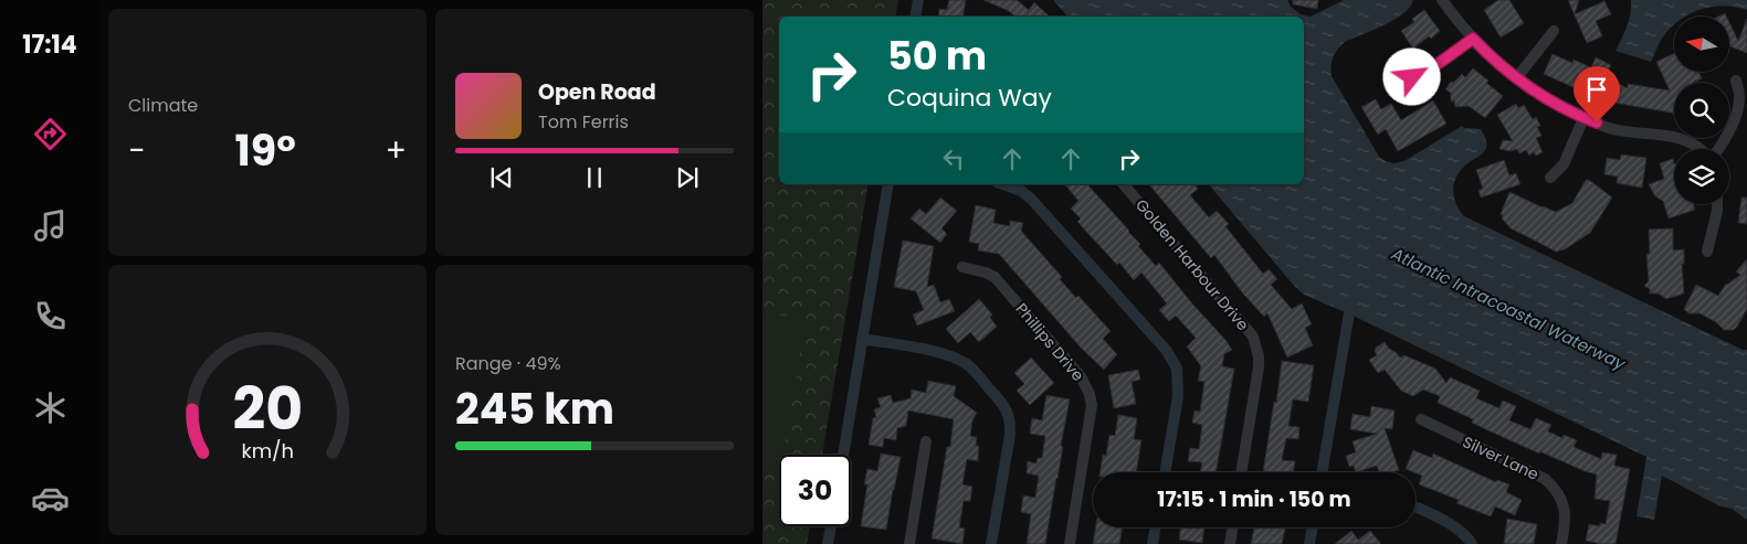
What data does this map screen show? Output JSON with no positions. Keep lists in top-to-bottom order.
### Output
{
  "streets": {
    "street": ["Golden Harbour Drive", "Phillips Drive", "Silver Lane"]
  },
  "water": ["Atlantic Intracoastal Waterway"],
  "north": "left",
  "page": {
    "tabs": "17:14",
    "tile": [
      "Climate",
      ["Range · 49%", "245 km"]
    ],
    "turn": ["50 m", "Coquina Way"],
    "song": ["Open Road", "Tom Ferris"],
    "heat": ["−", "19°", "+"],
    "limit": "30",
    "trip": "17:15 · 1 min · 150 m",
    "gauge": ["20", "km/h"]
  }
}
